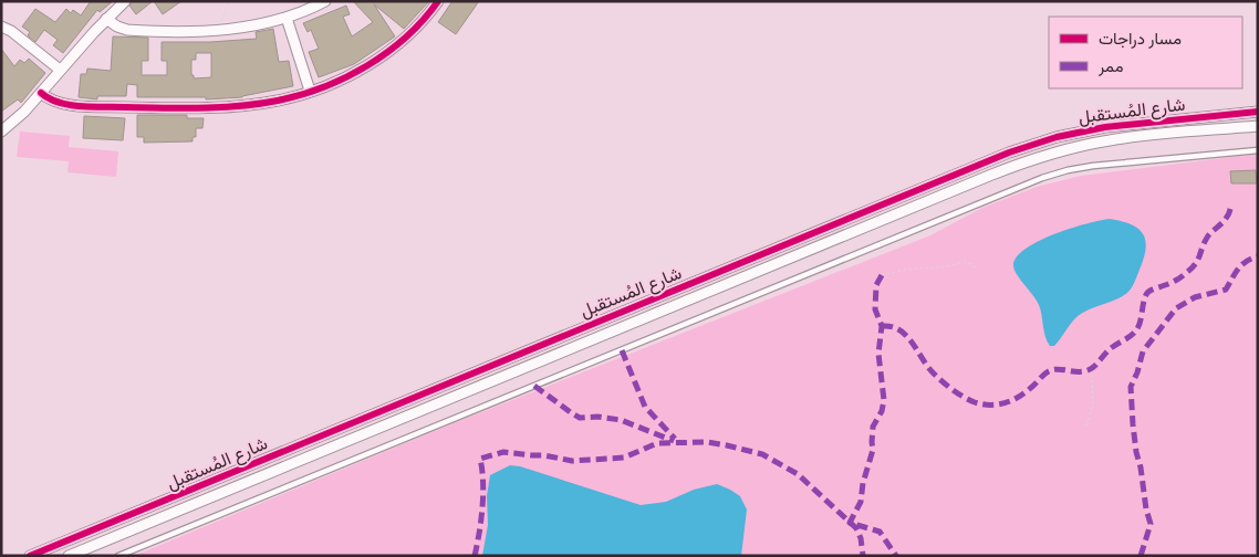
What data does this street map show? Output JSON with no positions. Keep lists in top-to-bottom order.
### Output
{
  "streets": {
    "street": ["شارع المُستقبل"]
  },
  "legend": ["مسار دراجات", "ممر"]
}
